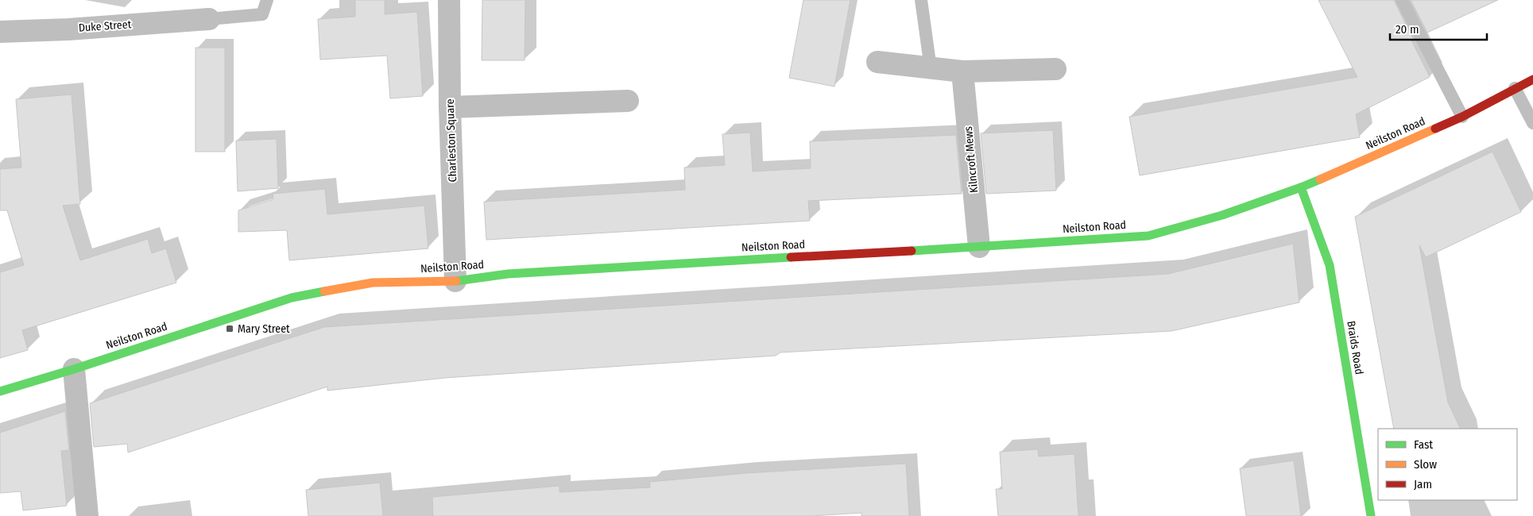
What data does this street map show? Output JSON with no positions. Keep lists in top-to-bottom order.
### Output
{
  "streets": {
    "main road": ["Neilston Road", "Braids Road"],
    "street": ["Duke Street", "Charleston Square", "Kilncroft Mews"]
  },
  "crossings": [
    ["Neilston Road", "Charleston Square"],
    ["Neilston Road", "Kilncroft Mews"],
    ["Neilston Road", "Braids Road"]
  ],
  "places": {
    "transit": ["Mary Street"]
  },
  "legend": ["Fast", "Slow", "Jam"],
  "scale_bar": "20 m"
}
